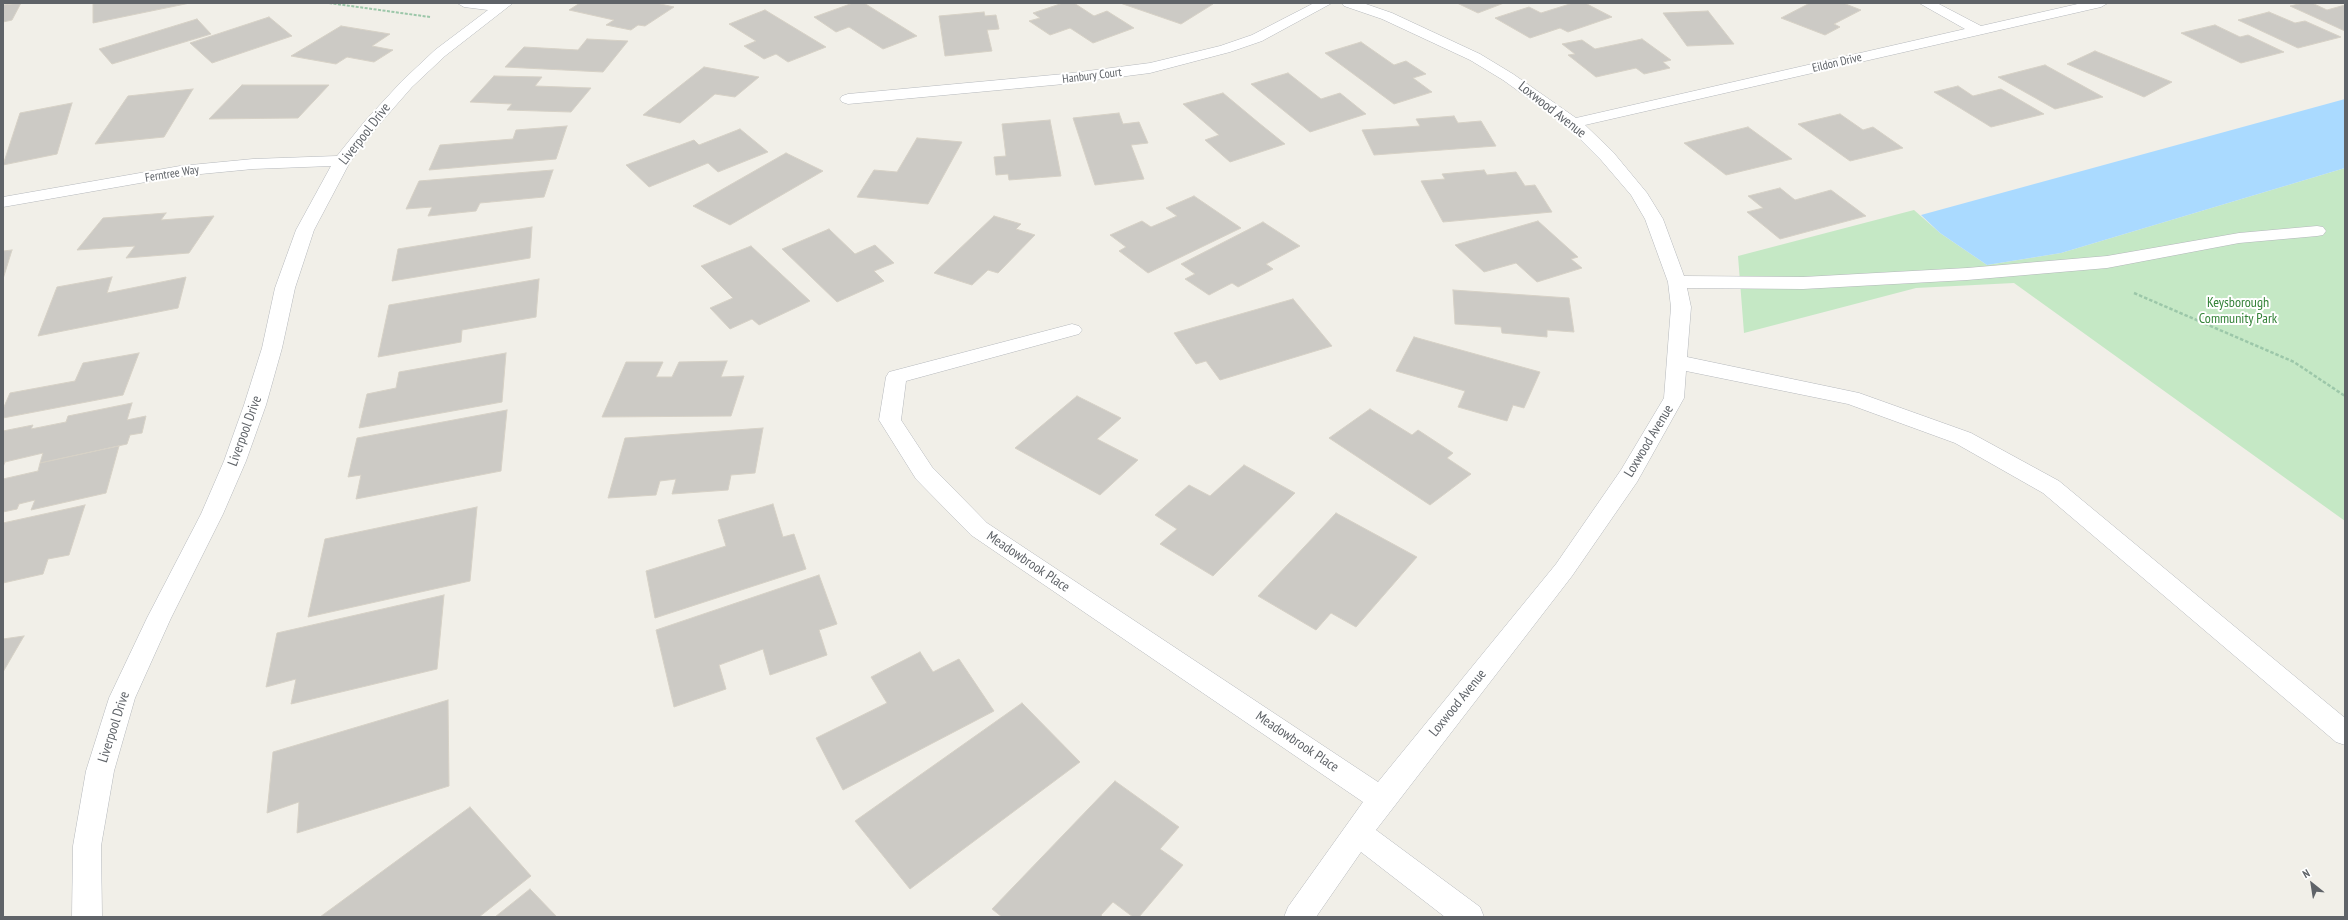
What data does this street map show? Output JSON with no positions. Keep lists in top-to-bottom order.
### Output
{
  "streets": {
    "street": [
      "Eildon Drive",
      "Hanbury Court",
      "Loxwood Avenue",
      "Liverpool Drive",
      "Ferntree Way",
      "Meadowbrook Place"
    ]
  },
  "crossings": [
    ["Eildon Drive", "Loxwood Avenue"],
    ["Loxwood Avenue", "Meadowbrook Place"],
    ["Liverpool Drive", "Ferntree Way"]
  ],
  "parks": ["Keysborough Community Park"],
  "north": "top left"
}
